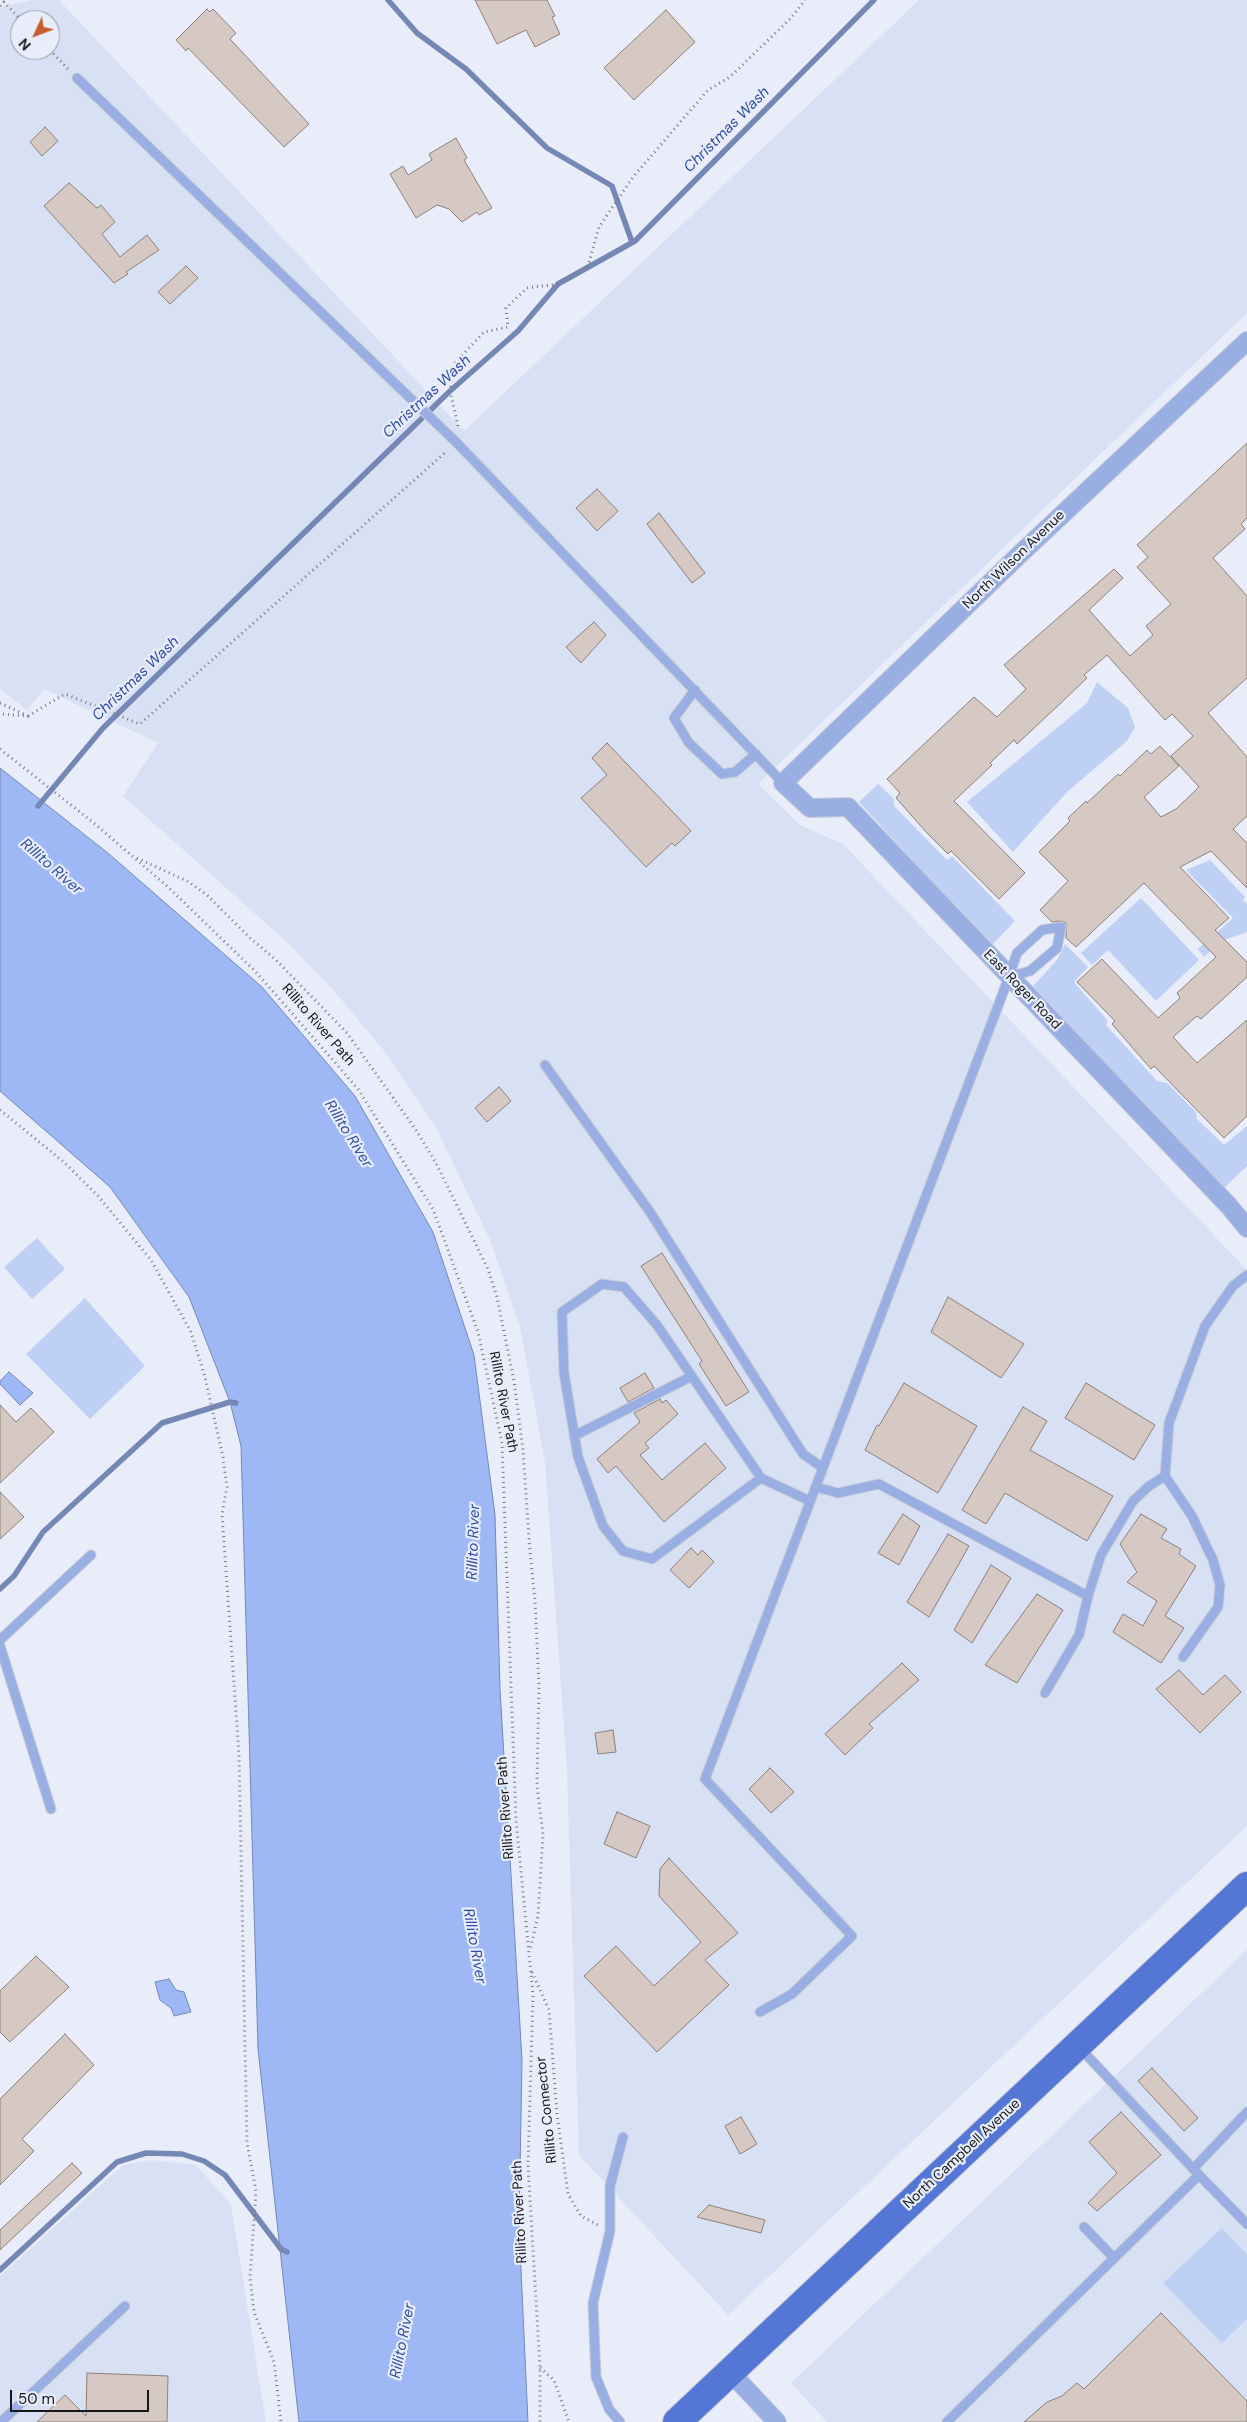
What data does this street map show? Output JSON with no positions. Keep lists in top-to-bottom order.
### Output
{
  "streets": {
    "main road": ["North Campbell Avenue"],
    "street": ["North Wilson Avenue", "East Roger Road"],
    "path": ["Rillito River Path", "Rillito Connector"]
  },
  "crossings": [
    ["North Wilson Avenue", "East Roger Road"],
    ["Rillito River Path", "Rillito Connector"]
  ],
  "water": ["Christmas Wash", "Rillito River"],
  "scale_bar": "50 m",
  "north": "bottom left"
}
